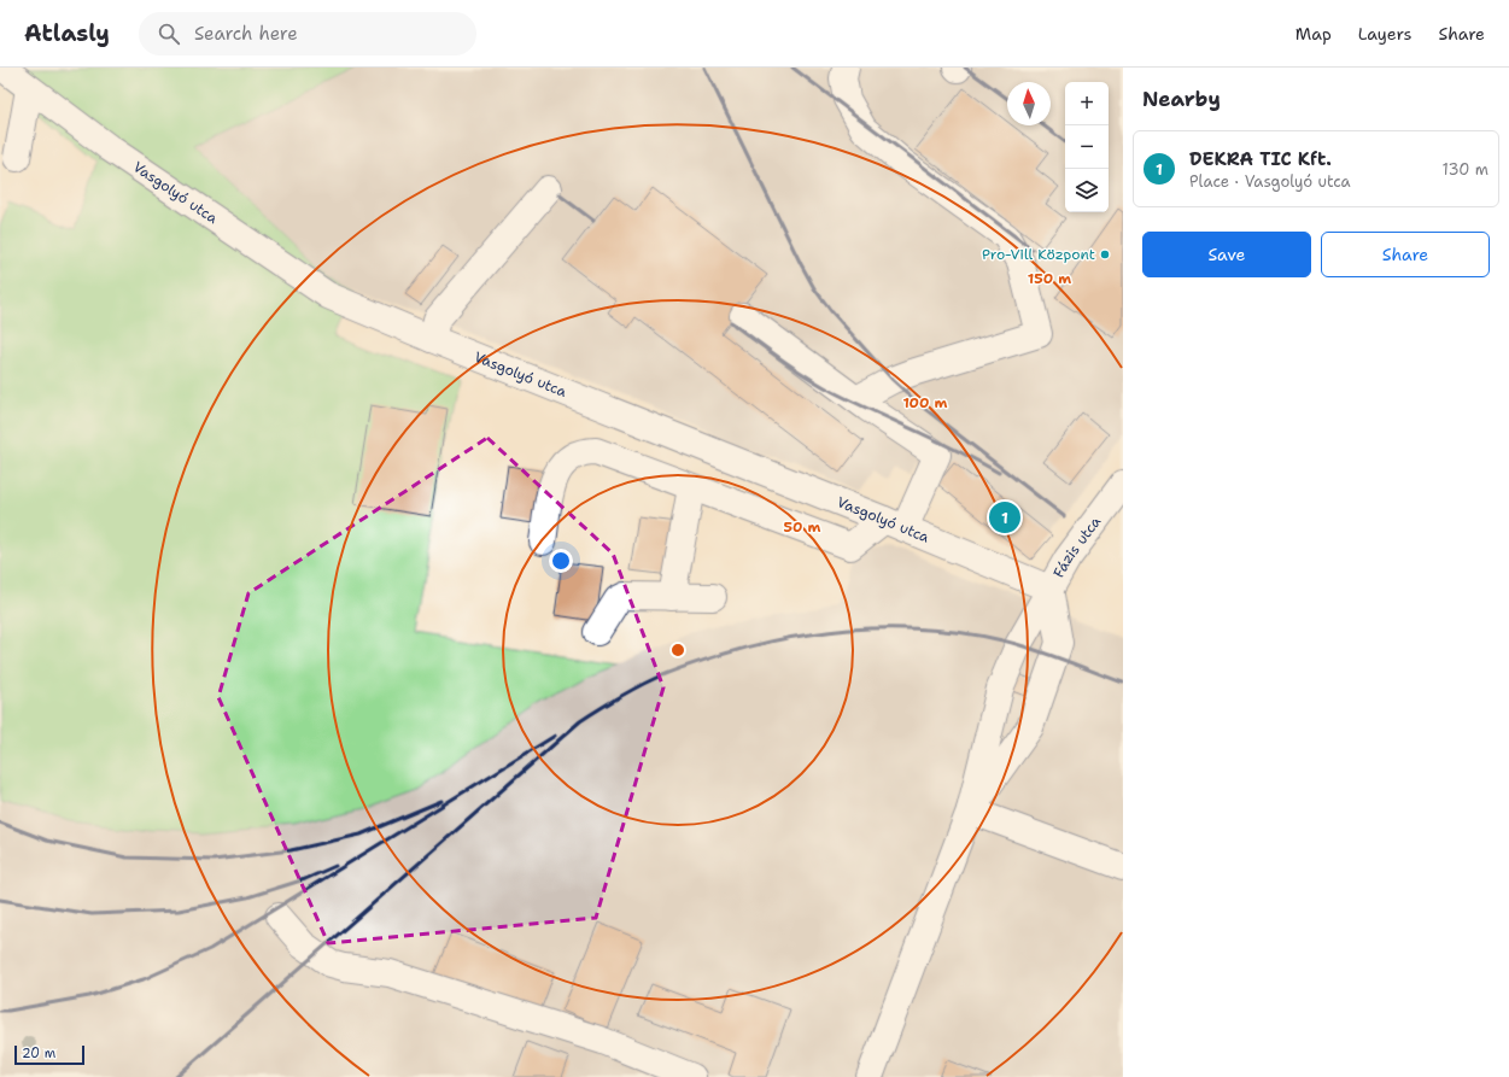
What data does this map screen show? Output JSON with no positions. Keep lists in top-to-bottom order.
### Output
{
  "streets": {
    "street": ["Vasgolyó utca", "Fázis utca"]
  },
  "crossings": [
    ["Vasgolyó utca", "Fázis utca"]
  ],
  "places": ["Pro-Vill Központ"],
  "scale_bar": "20 m",
  "north": "top",
  "page": {
    "header": "Atlasly",
    "search": "Search here",
    "nav": ["Map", "Layers", "Share"],
    "heading": "Nearby",
    "map_buttons": ["+", "−"],
    "list": [
      {
        "mark": "1",
        "name": "DEKRA TIC Kft.",
        "note": "Place · Vasgolyó utca",
        "value": "130 m"
      }
    ],
    "buttons": ["Save", "Share"],
    "pins": "1",
    "scale": "20 m"
  },
  "rings": ["150 m", "100 m", "50 m"]
}
